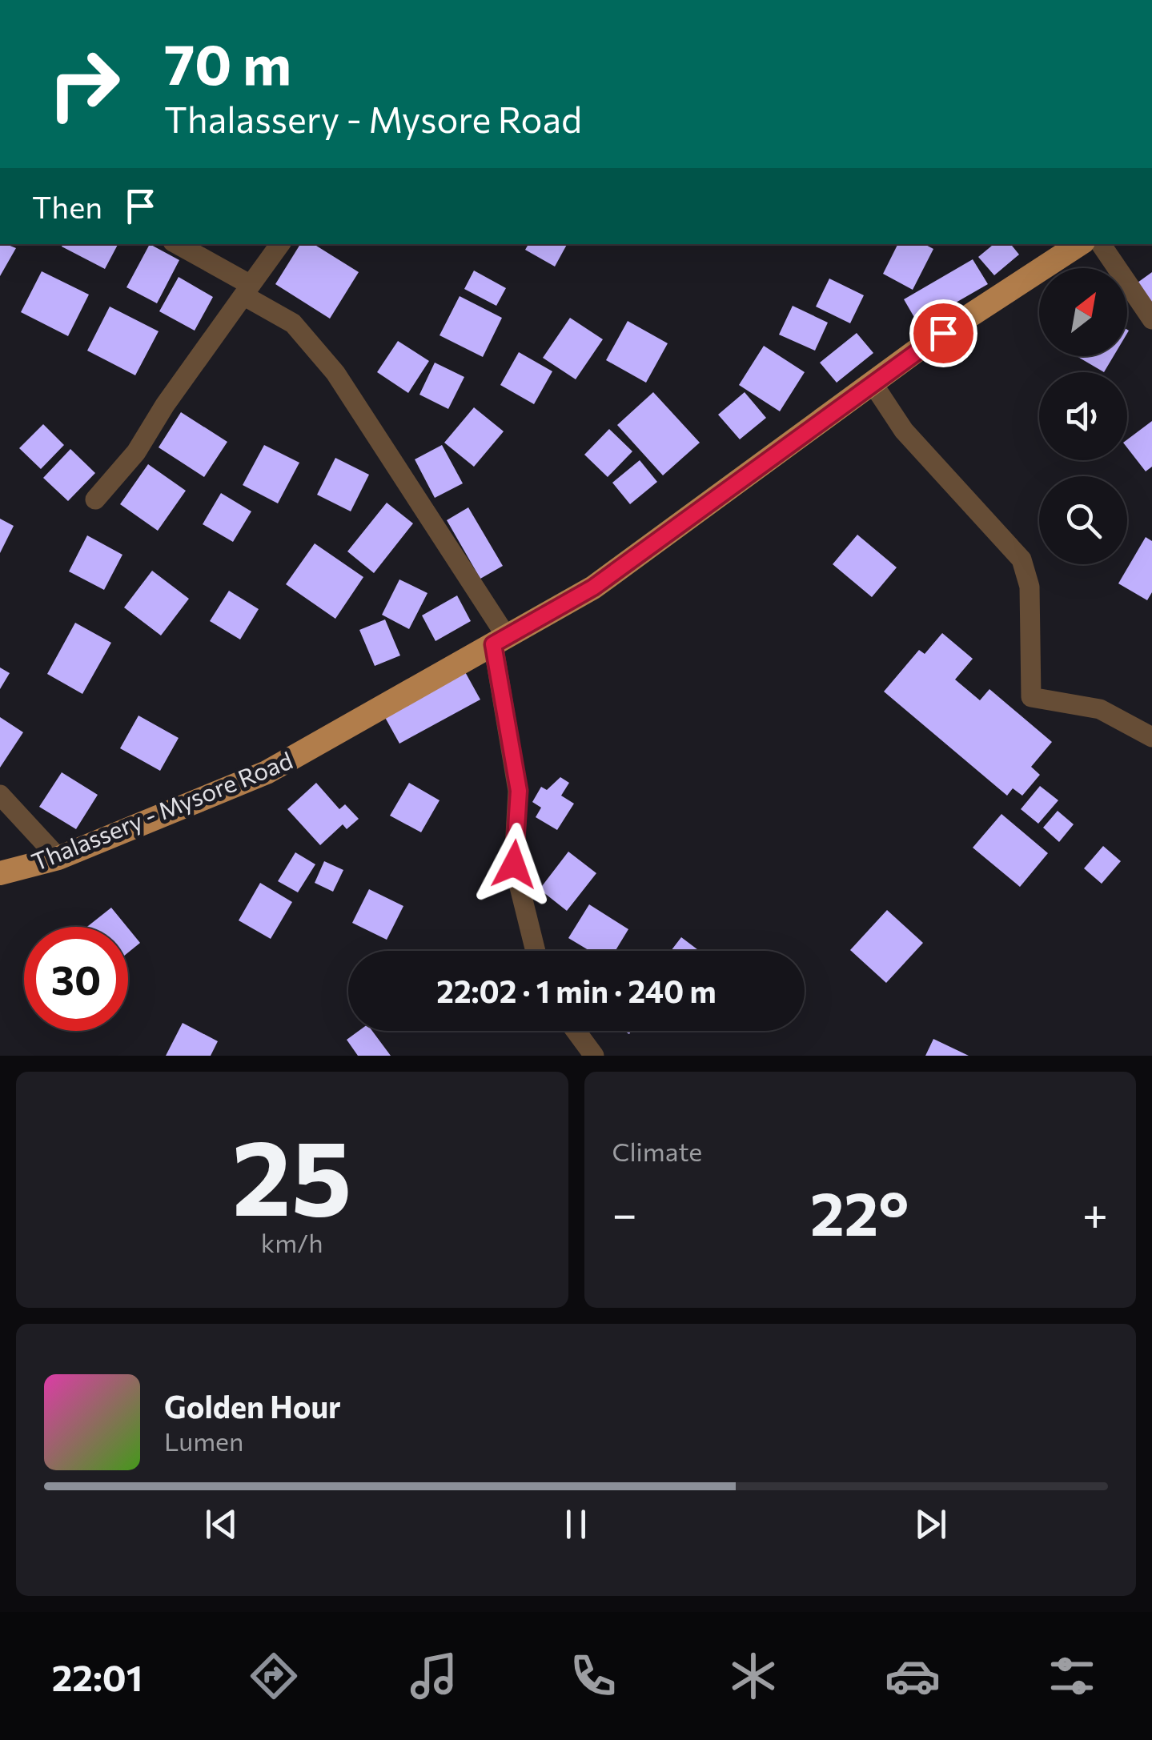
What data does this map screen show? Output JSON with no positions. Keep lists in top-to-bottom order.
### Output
{
  "streets": {
    "main road": ["Thalassery - Mysore Road"]
  },
  "north": "top right",
  "page": {
    "turn": ["70 m", "Thalassery - Mysore Road"],
    "then": "Then",
    "limit": "30",
    "trip": "22:02 · 1 min · 240 m",
    "tile": [
      ["25", "km/h"],
      "Climate"
    ],
    "heat": ["−", "22°", "+"],
    "song": ["Golden Hour", "Lumen"],
    "tabs": "22:01"
  }
}
